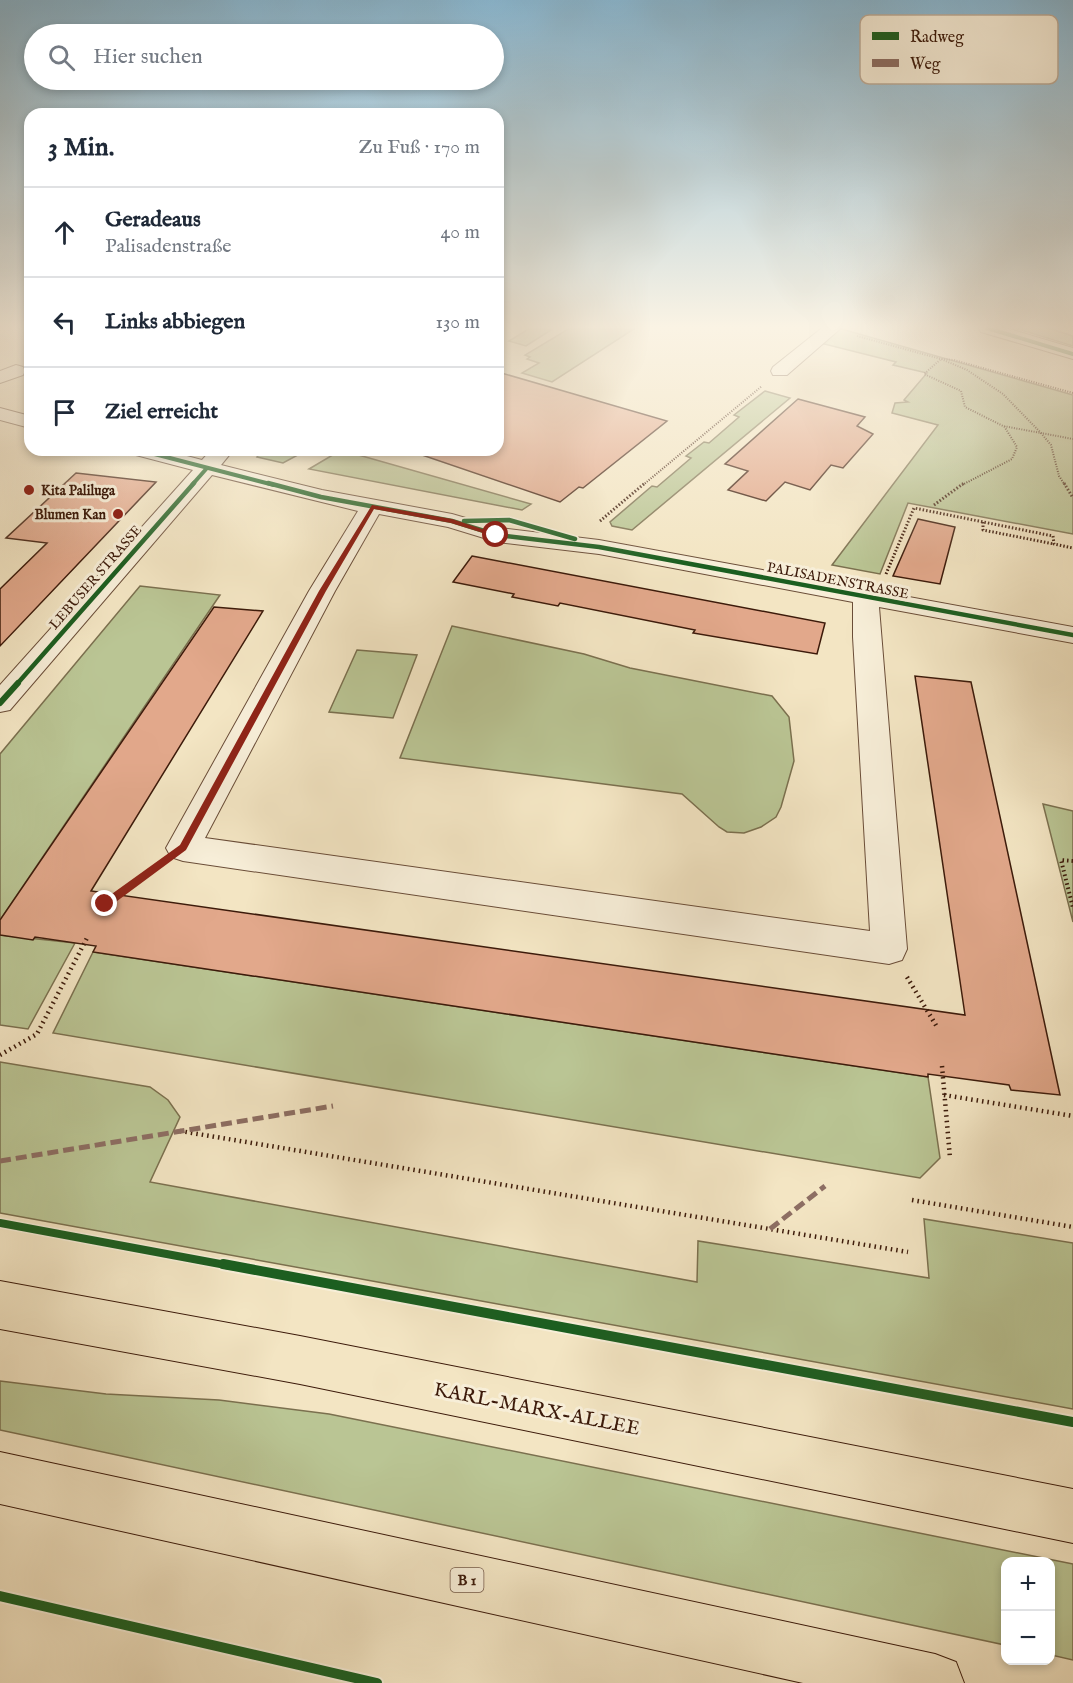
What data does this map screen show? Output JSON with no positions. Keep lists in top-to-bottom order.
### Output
{
  "streets": {
    "main road": ["KARL-MARX-ALLEE", "B 1"],
    "street": ["LEBUSER STRASSE", "PALISADENSTRASSE"]
  },
  "crossings": [
    ["LEBUSER STRASSE", "PALISADENSTRASSE"]
  ],
  "places": ["Kita Paliluga", "Blumen Kan"],
  "legend": ["Radweg", "Weg"],
  "page": {
    "search": "Hier suchen",
    "heading": ["3 Min.", "Zu Fuß · 170 m"],
    "list": [
      ["Geradeaus", "Palisadenstraße", "40 m"],
      ["Links abbiegen", "130 m"],
      "Ziel erreicht"
    ],
    "map_buttons": ["+", "−"]
  }
}
